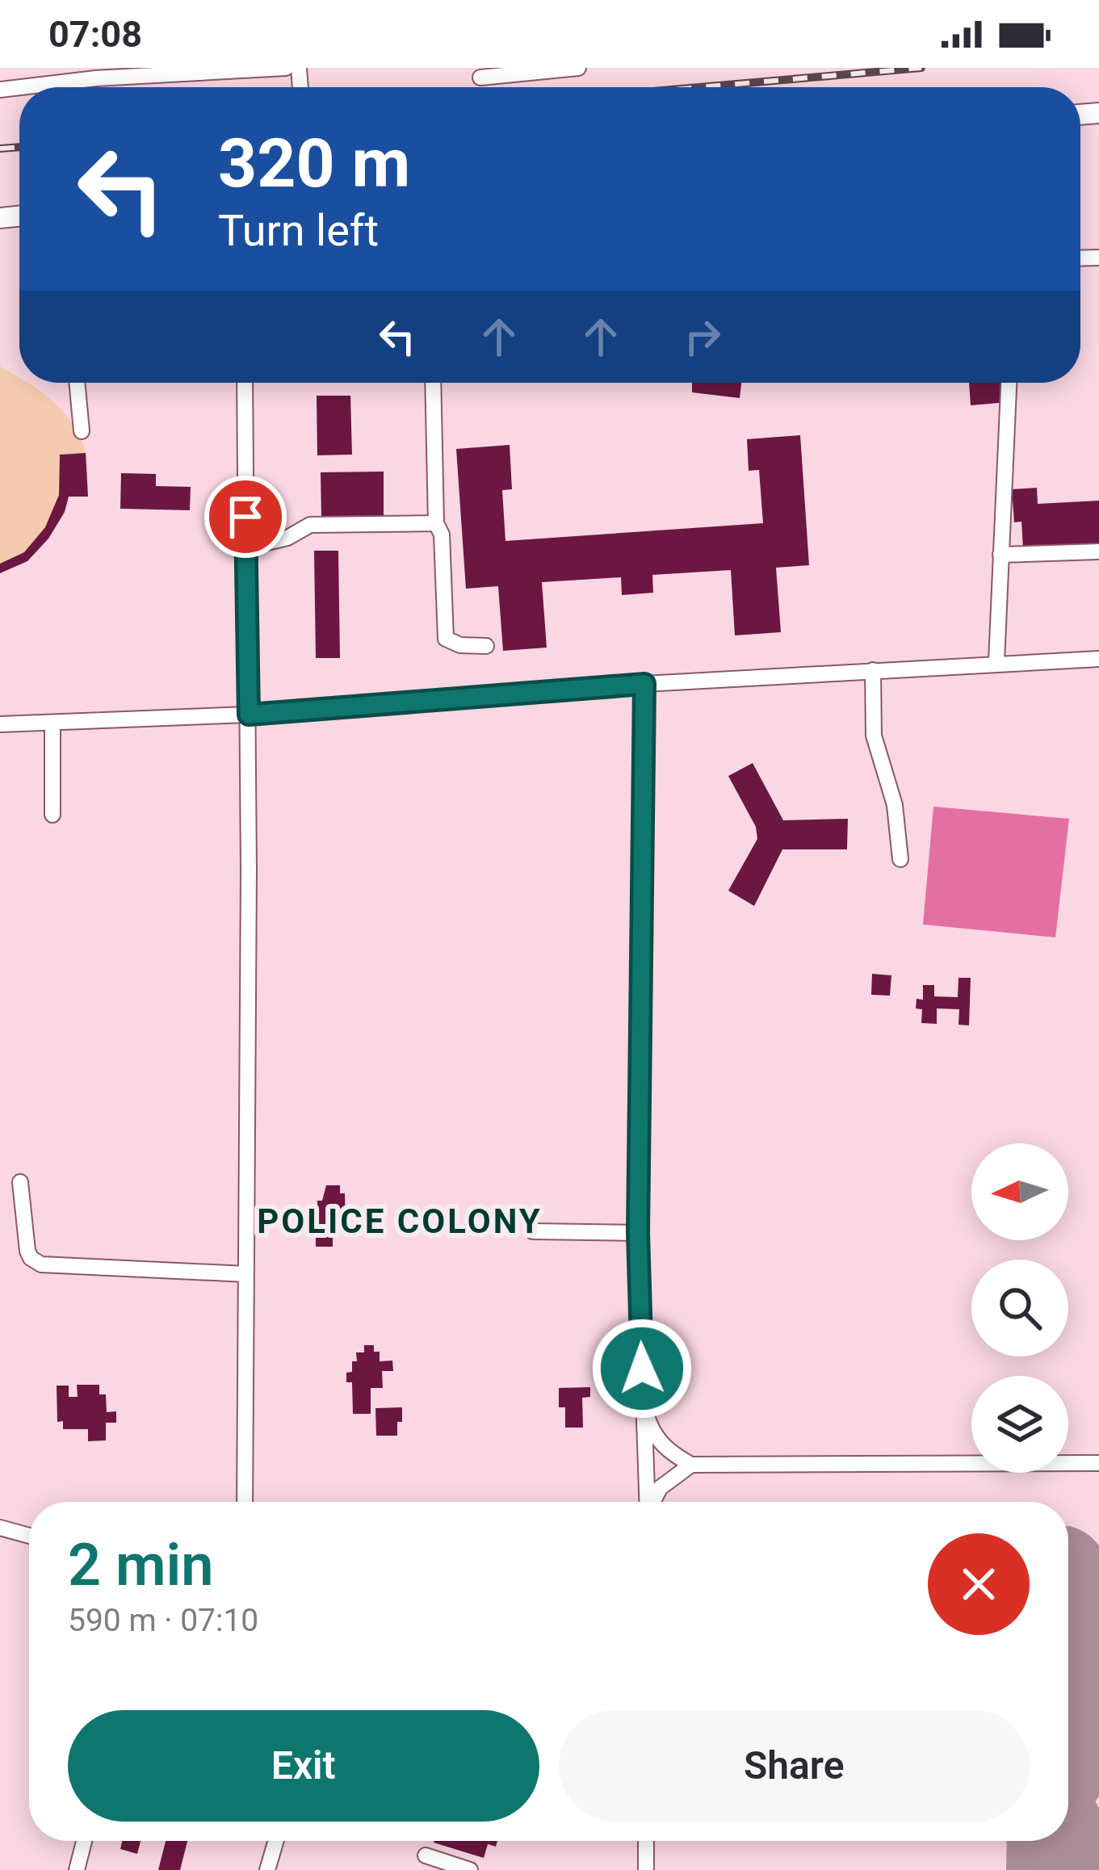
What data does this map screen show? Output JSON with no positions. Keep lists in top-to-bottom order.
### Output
{
  "districts": ["POLICE COLONY"],
  "north": "left",
  "page": {
    "status": "07:08",
    "turn": ["320 m", "Turn left"],
    "heading": ["2 min", "590 m · 07:10"],
    "buttons": ["Exit", "Share"]
  }
}
